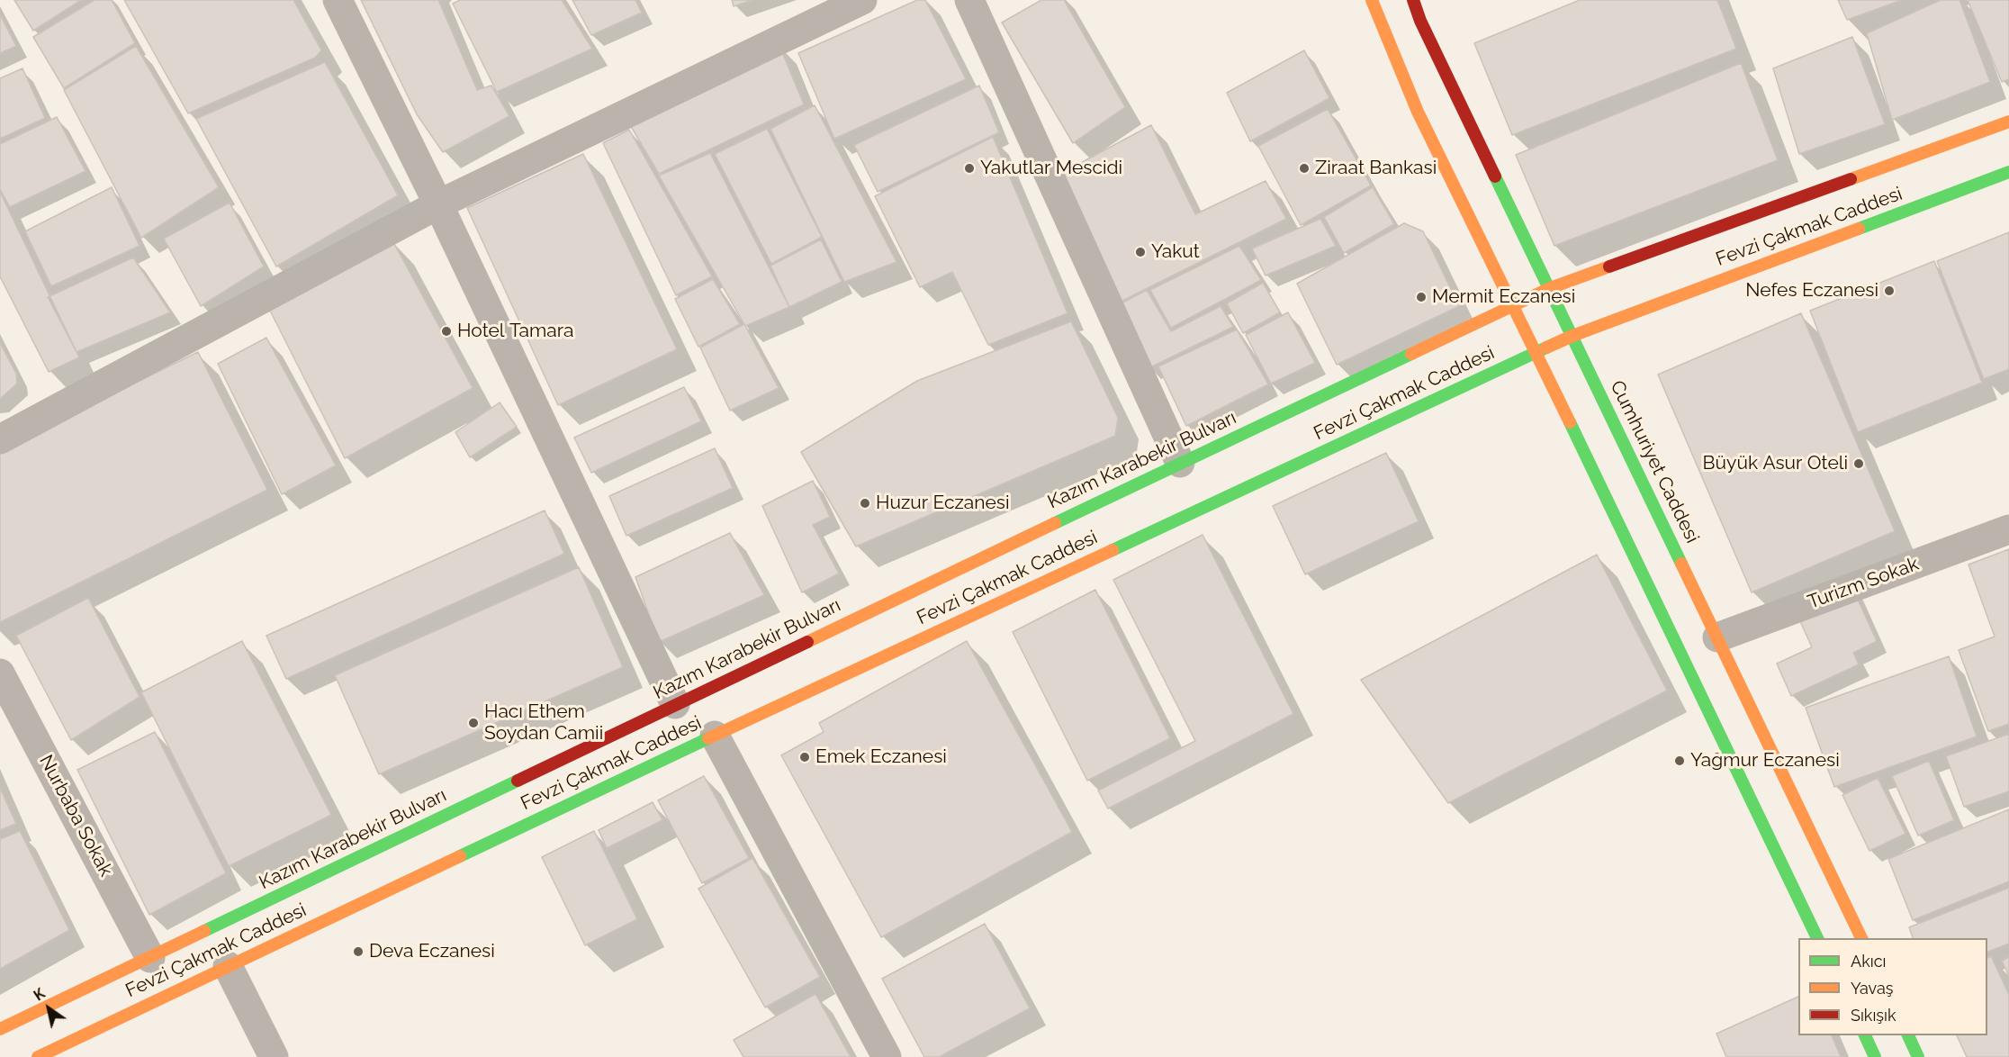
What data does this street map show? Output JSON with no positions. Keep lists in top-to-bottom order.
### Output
{
  "streets": {
    "main road": ["Fevzi Çakmak Caddesi", "Kazım Karabekir Bulvarı", "Cumhuriyet Caddesi"],
    "street": ["Turizm Sokak", "Nurbaba Sokak"]
  },
  "crossings": [
    ["Fevzi Çakmak Caddesi", "Kazım Karabekir Bulvarı"],
    ["Fevzi Çakmak Caddesi", "Cumhuriyet Caddesi"],
    ["Kazım Karabekir Bulvarı", "Nurbaba Sokak"],
    ["Cumhuriyet Caddesi", "Turizm Sokak"]
  ],
  "places": [
    "Yakutlar Mescidi",
    "Ziraat Bankasi",
    "Yakut",
    "Nefes Eczanesi",
    "Mermit Eczanesi",
    "Hotel Tamara",
    "Büyük Asur Oteli",
    "Huzur Eczanesi",
    "Hacı Ethem Soydan Camii",
    "Emek Eczanesi",
    "Yağmur Eczanesi",
    "Deva Eczanesi"
  ],
  "legend": ["Akıcı", "Yavaş", "Sıkışık"],
  "north": "top left"
}
